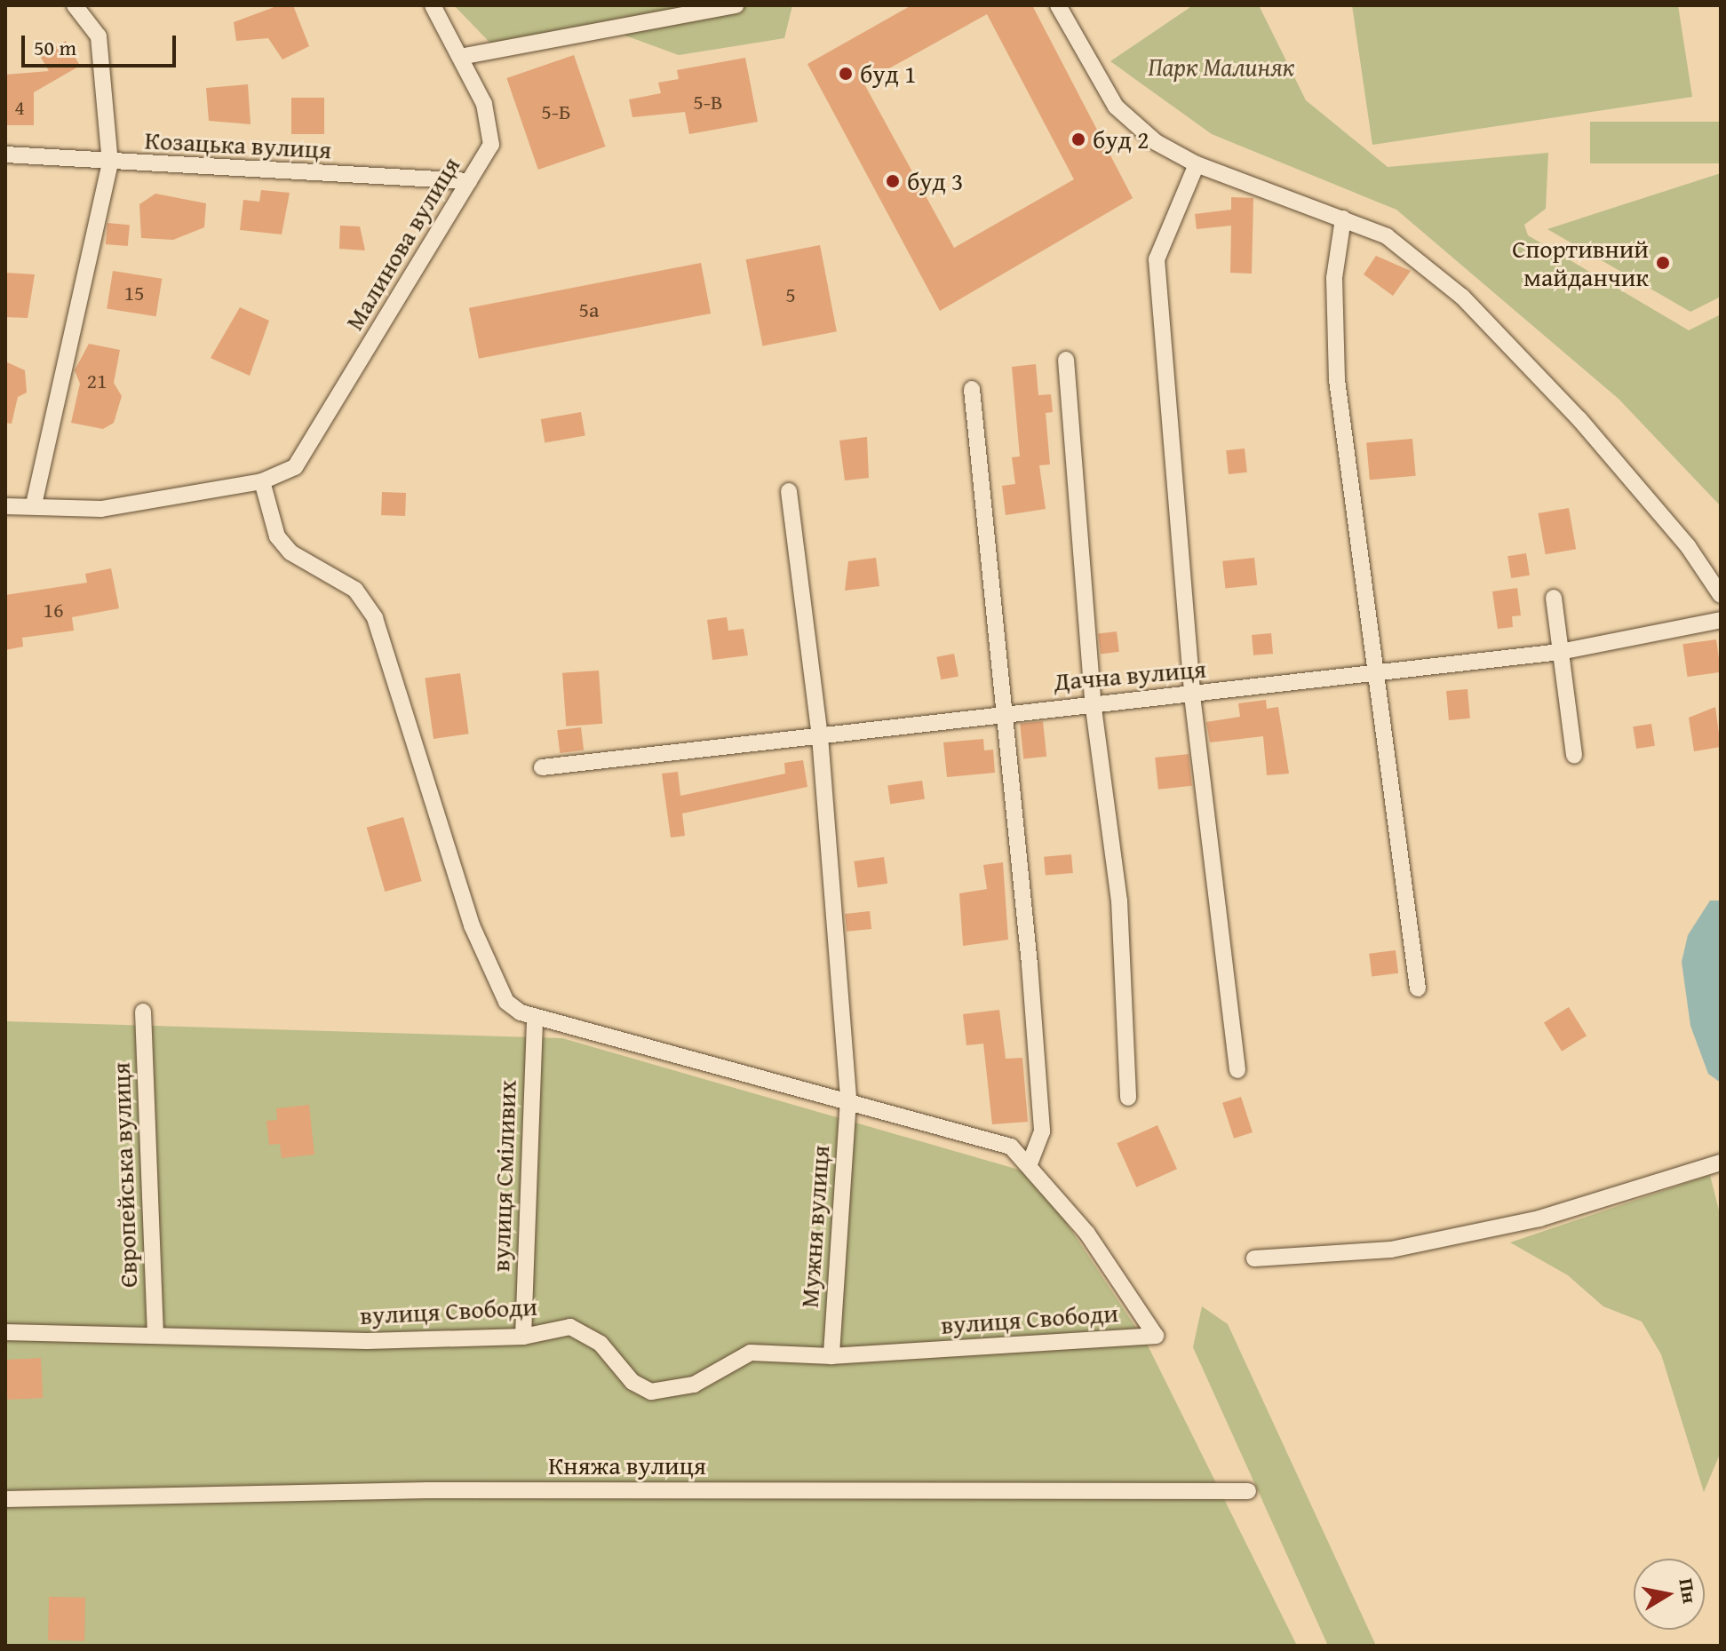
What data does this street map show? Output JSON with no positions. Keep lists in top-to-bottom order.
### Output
{
  "streets": {
    "street": [
      "Козацька вулиця",
      "Малинова вулиця",
      "Дачна вулиця",
      "Європейська вулиця",
      "вулиця Сміливих",
      "Мужня вулиця",
      "вулиця Свободи",
      "Княжа вулиця"
    ]
  },
  "crossings": [
    ["Козацька вулиця", "Малинова вулиця"],
    ["Дачна вулиця", "Мужня вулиця"],
    ["Європейська вулиця", "вулиця Свободи"],
    ["вулиця Сміливих", "вулиця Свободи"],
    ["Мужня вулиця", "вулиця Свободи"]
  ],
  "parks": ["Парк Малиняк"],
  "places": [
    "буд 1",
    "буд 2",
    "буд 3",
    "Спортивний майданчик"
  ],
  "house_numbers": [
    "5-В",
    "4",
    "5-Б",
    "15",
    "5",
    "5а",
    "21",
    "16"
  ],
  "scale_bar": "50 m",
  "north": "right"
}
